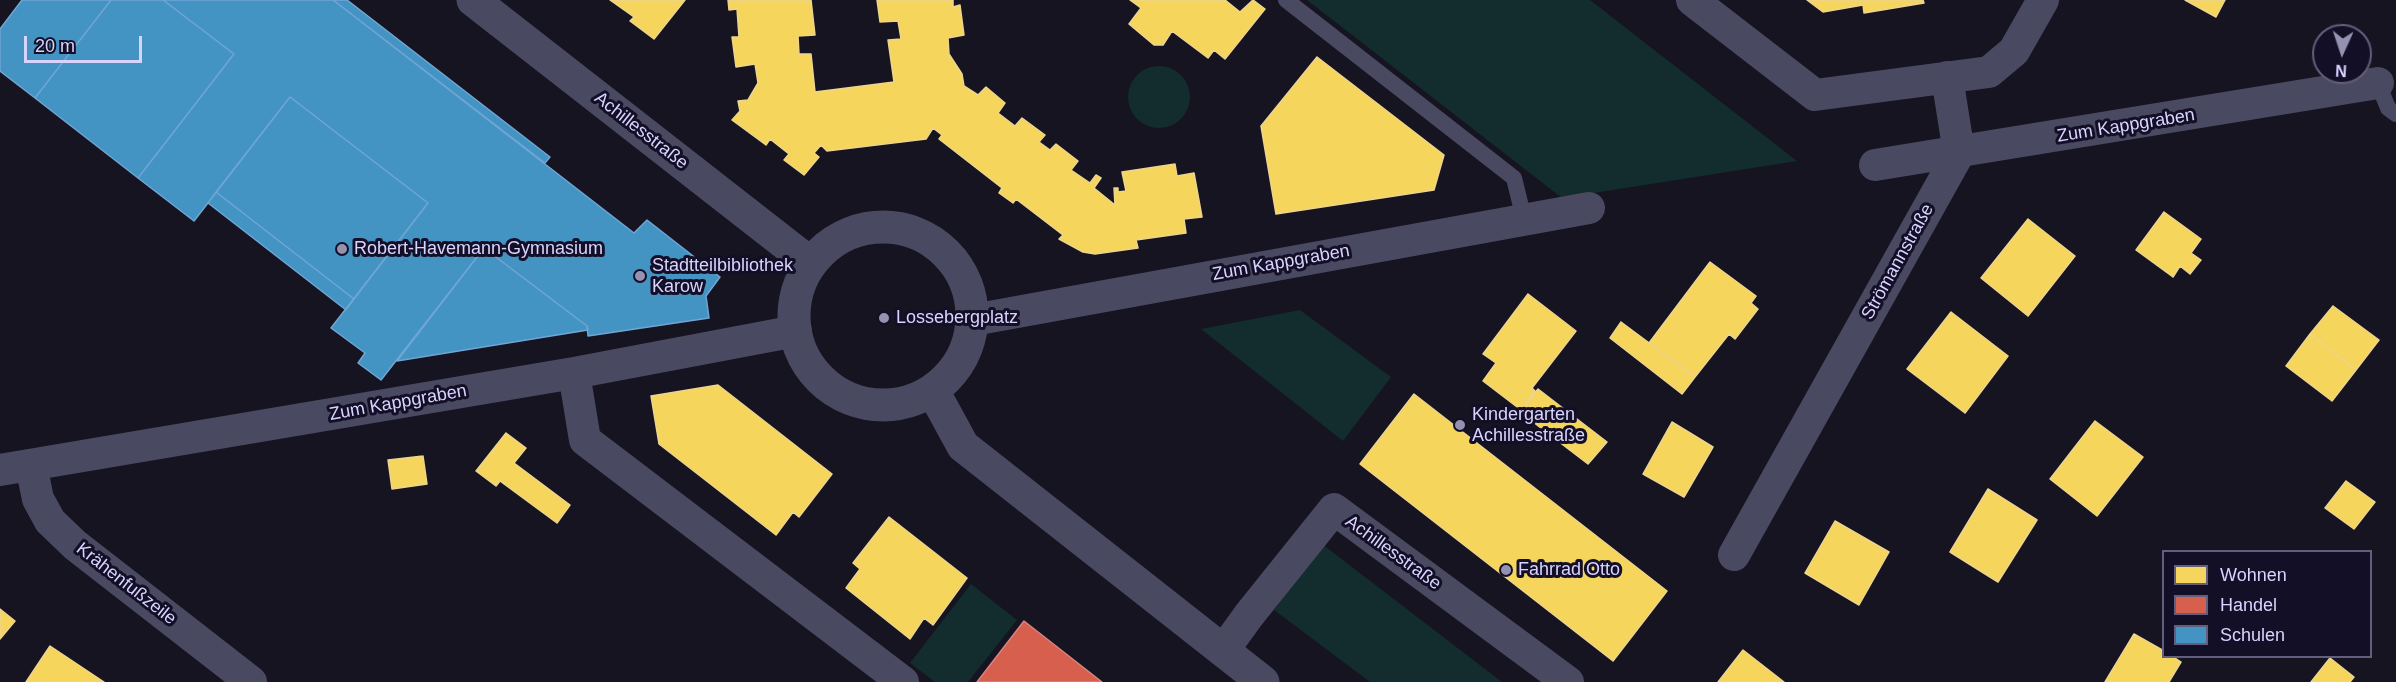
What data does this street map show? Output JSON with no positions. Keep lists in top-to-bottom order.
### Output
{
  "streets": {
    "street": [
      "Zum Kappgraben",
      "Achillesstraße",
      "Strömannstraße",
      "Krähenfußzeile"
    ]
  },
  "crossings": [
    ["Zum Kappgraben", "Achillesstraße"],
    ["Zum Kappgraben", "Strömannstraße"],
    ["Zum Kappgraben", "Krähenfußzeile"]
  ],
  "places": [
    "Robert-Havemann-Gymnasium",
    "Stadtteilbibliothek Karow",
    "Lossebergplatz",
    "Kindergarten Achillesstraße",
    "Fahrrad Otto"
  ],
  "legend": ["Wohnen", "Handel", "Schulen"],
  "scale_bar": "20 m",
  "north": "bottom"
}
